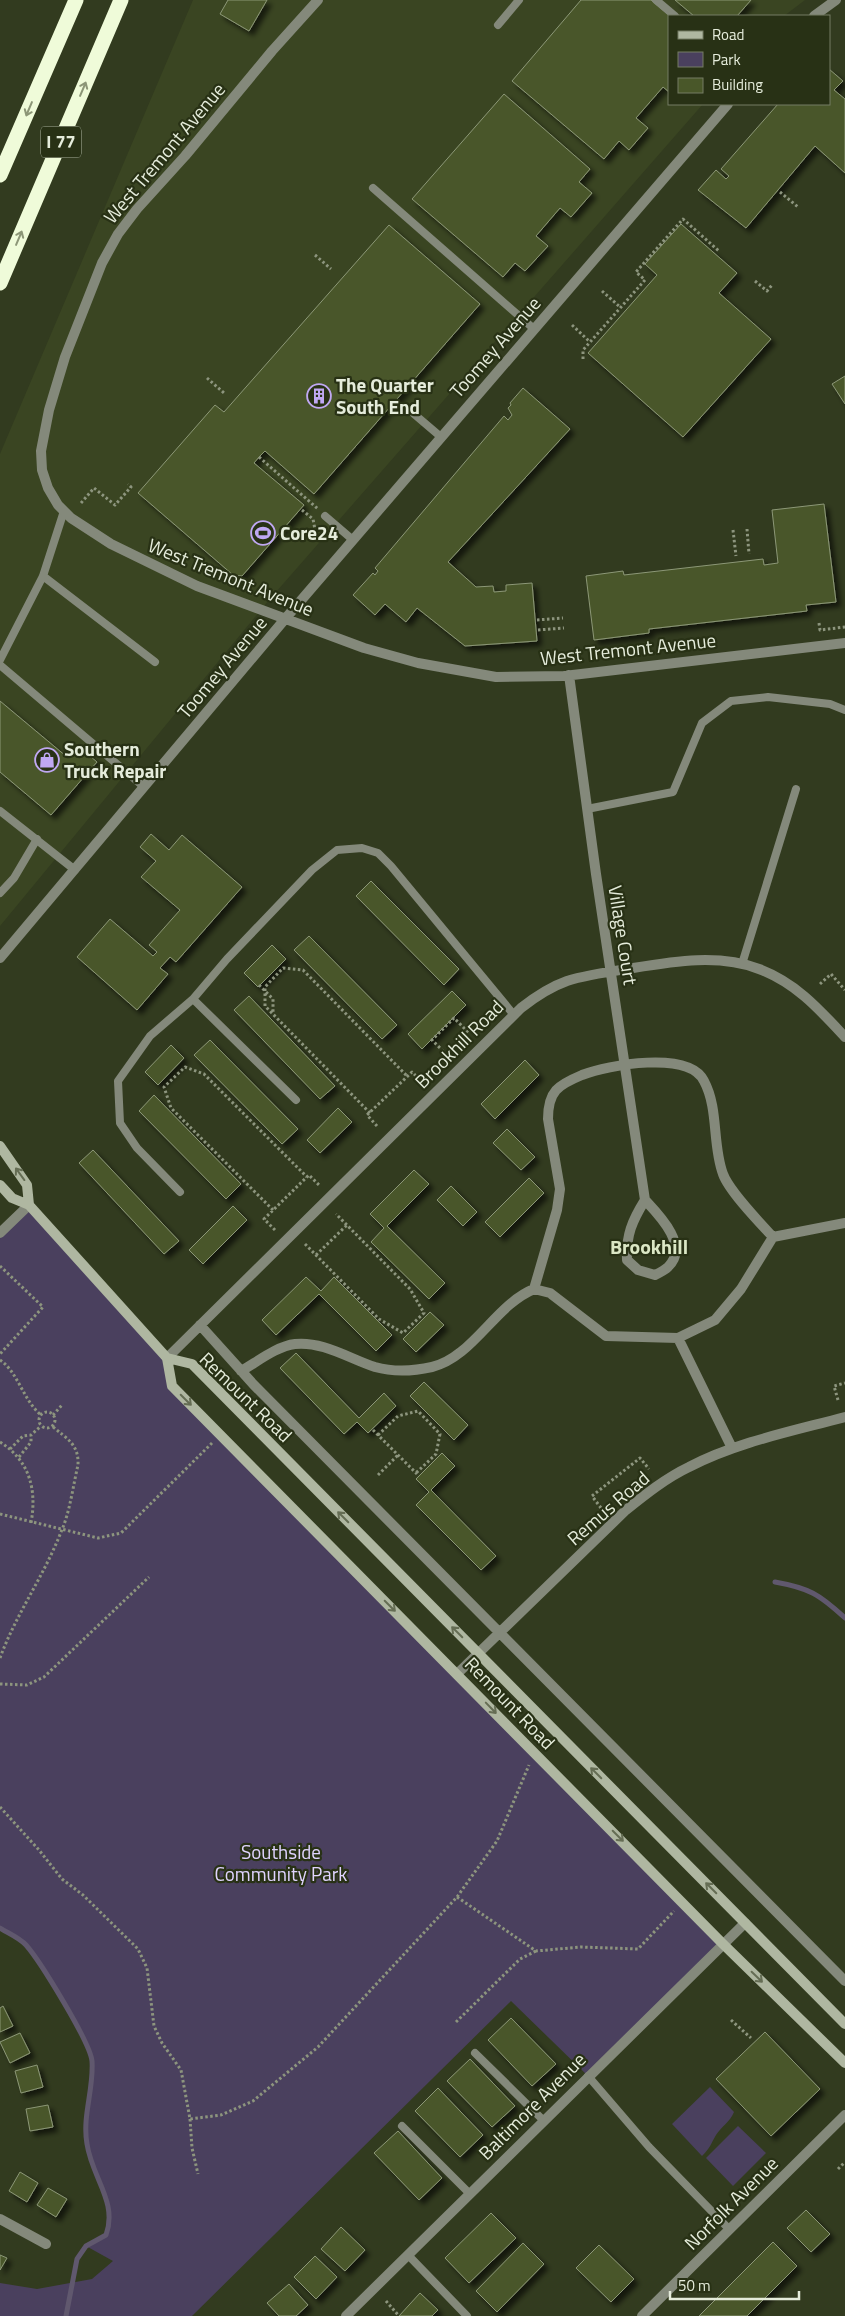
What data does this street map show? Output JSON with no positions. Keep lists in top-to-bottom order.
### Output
{
  "streets": {
    "highway": ["I 77"],
    "main road": ["Remount Road"],
    "street": [
      "West Tremont Avenue",
      "Toomey Avenue",
      "Village Court",
      "Brookhill Road",
      "Remus Road",
      "Baltimore Avenue",
      "Norfolk Avenue"
    ]
  },
  "crossings": [
    ["West Tremont Avenue", "Toomey Avenue"],
    ["West Tremont Avenue", "Village Court"],
    ["Village Court", "Brookhill Road"],
    ["Brookhill Road", "Remount Road"],
    ["Remount Road", "Remus Road"],
    ["Remount Road", "Baltimore Avenue"]
  ],
  "districts": ["Brookhill"],
  "parks": ["Southside Community Park"],
  "places": {
    "building": ["The Quarter South End"],
    "sports": ["Core24"],
    "shop": ["Southern Truck Repair"]
  },
  "legend": ["Road", "Park", "Building"],
  "scale_bar": "50 m"
}
